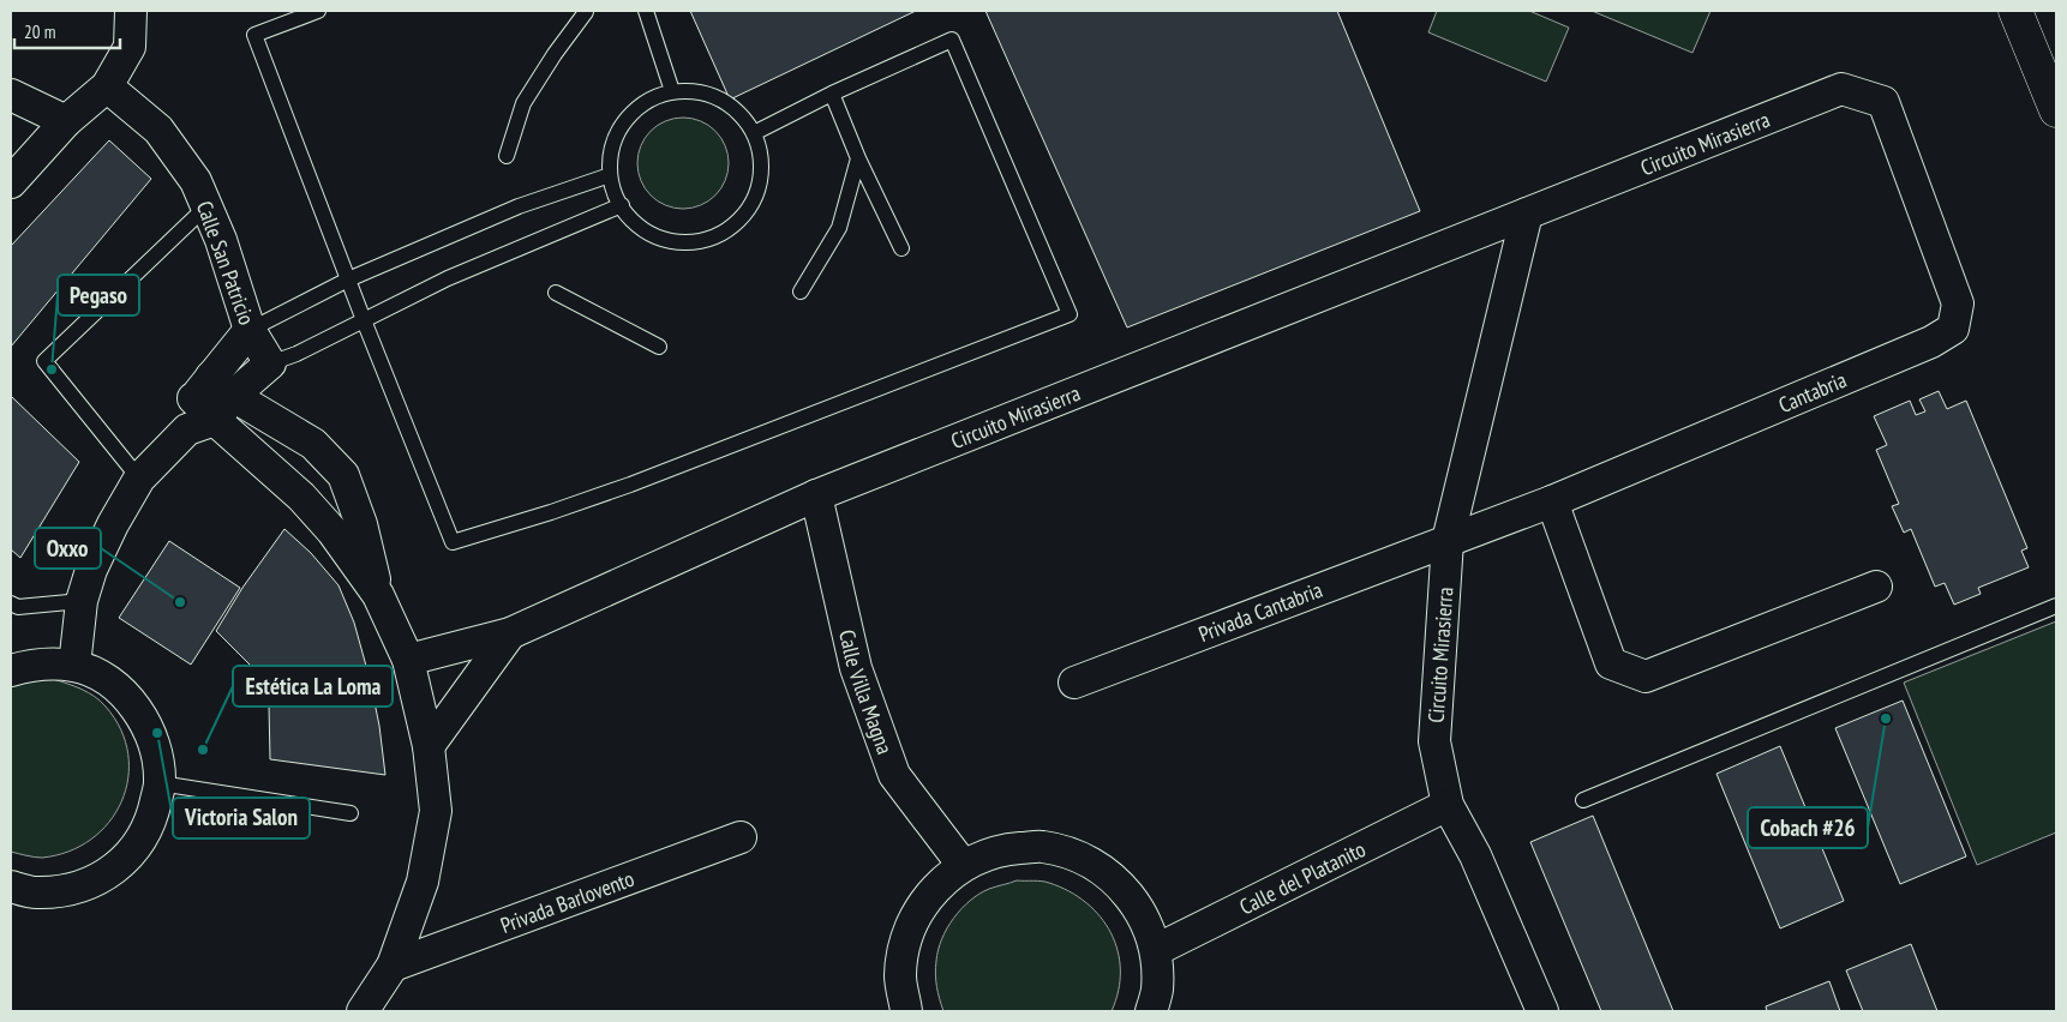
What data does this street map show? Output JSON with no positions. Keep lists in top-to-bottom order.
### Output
{
  "streets": {
    "street": [
      "Circuito Mirasierra",
      "Calle San Patricio",
      "Cantabria",
      "Privada Cantabria",
      "Calle Villa Magna",
      "Calle del Platanito",
      "Privada Barlovento"
    ]
  },
  "crossings": [
    ["Circuito Mirasierra", "Cantabria"],
    ["Circuito Mirasierra", "Privada Cantabria"],
    ["Circuito Mirasierra", "Calle Villa Magna"],
    ["Circuito Mirasierra", "Calle del Platanito"],
    ["Cantabria", "Privada Cantabria"]
  ],
  "places": [
    "Pegaso",
    "Oxxo",
    "Cobach #26",
    "Victoria Salon",
    "Estética La Loma"
  ],
  "scale_bar": "20 m"
}
